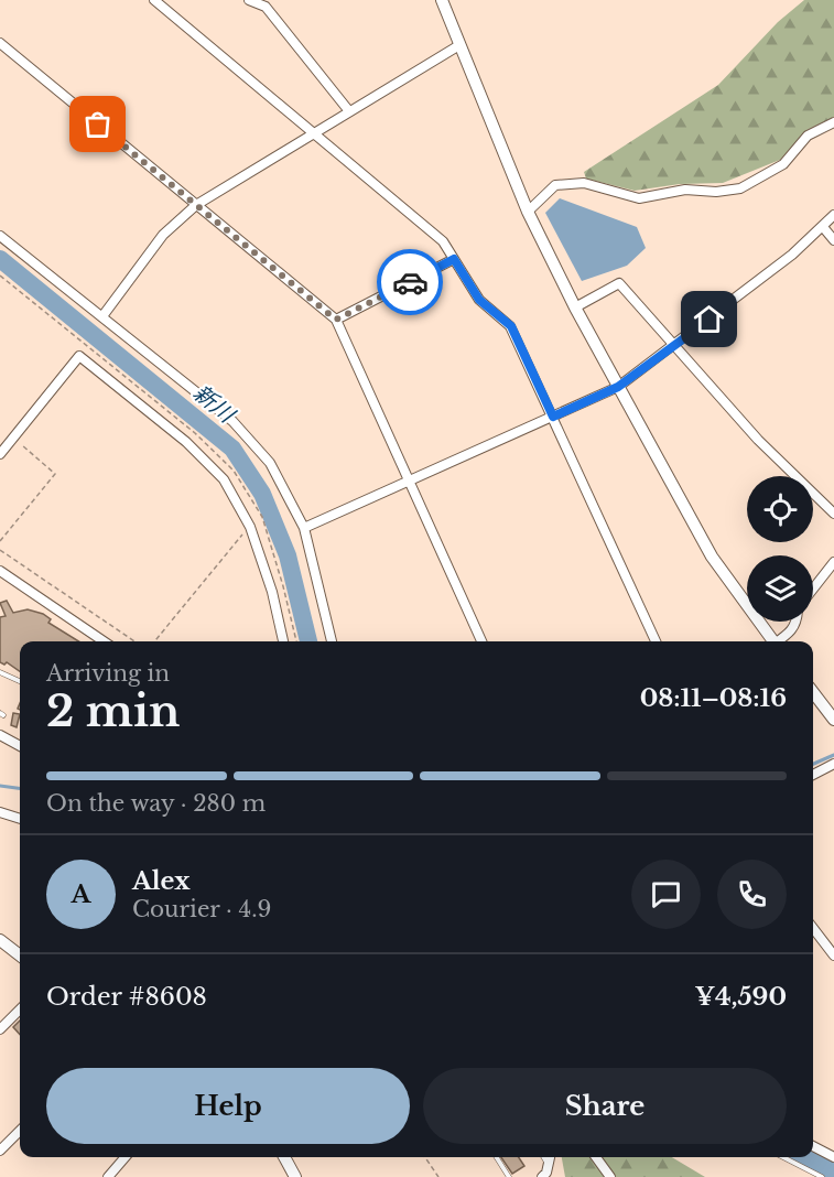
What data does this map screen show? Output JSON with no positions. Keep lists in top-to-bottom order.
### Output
{
  "water": ["新川"],
  "page": {
    "heading": ["2 min", "Arriving in", "08:11–08:16"],
    "panel": [
      "Alex",
      "Courier · 4.9",
      "Order #8608",
      "¥4,590"
    ],
    "bar": "On the way · 280 m",
    "round": "A",
    "buttons": ["Help", "Share"]
  }
}
